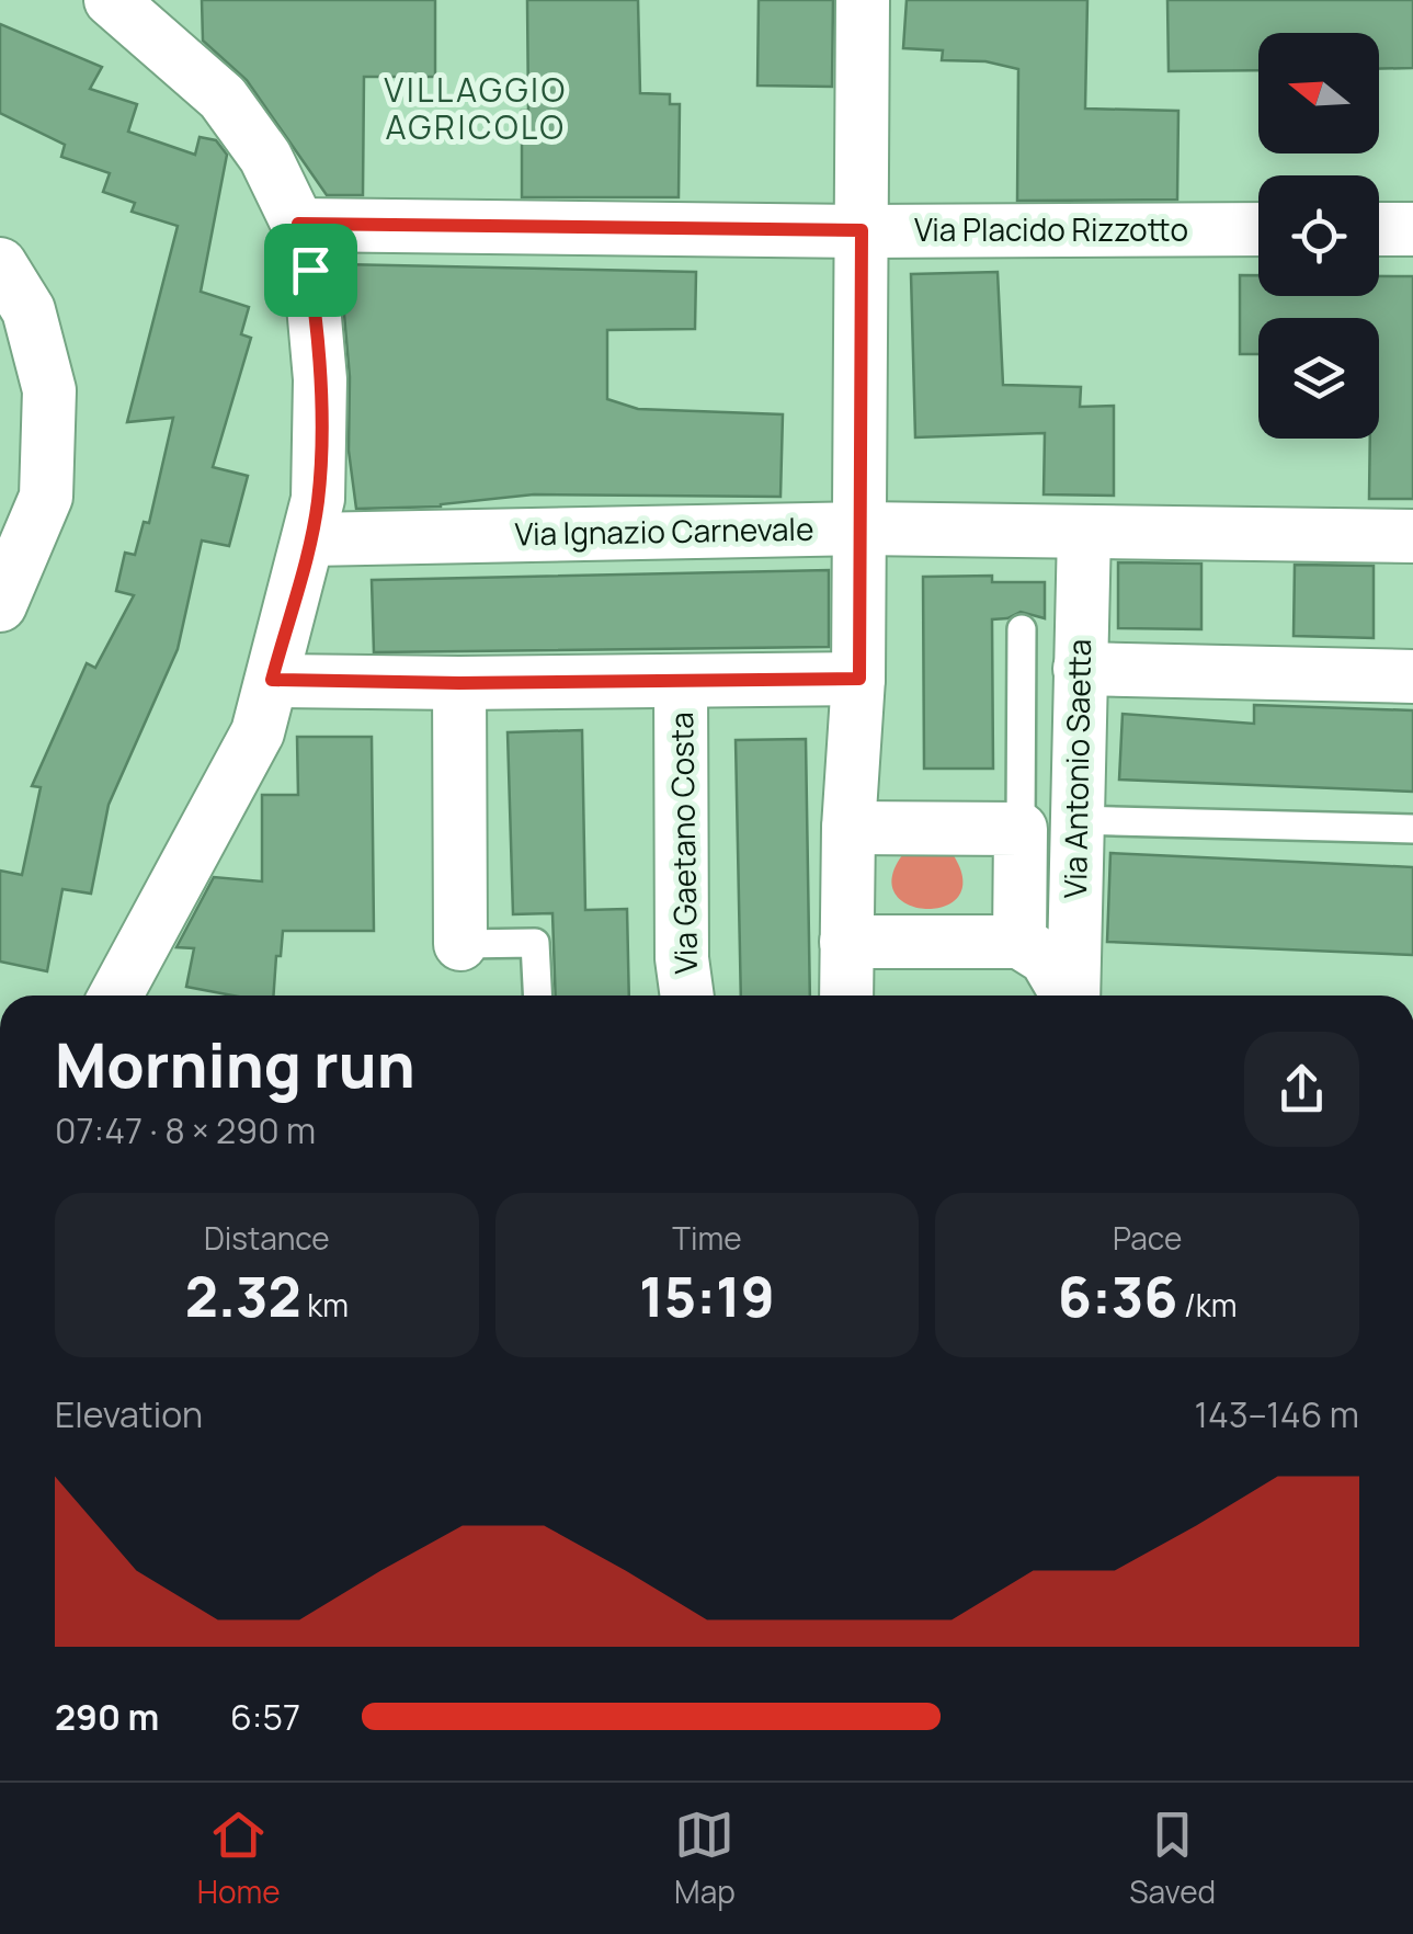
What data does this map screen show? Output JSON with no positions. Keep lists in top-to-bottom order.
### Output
{
  "streets": {
    "street": [
      "Via Placido Rizzotto",
      "Via Ignazio Carnevale",
      "Via Antonio Saetta",
      "Via Gaetano Costa"
    ]
  },
  "crossings": [
    ["Via Ignazio Carnevale", "Via Antonio Saetta"]
  ],
  "districts": ["VILLAGGIO AGRICOLO"],
  "north": "left",
  "page": {
    "heading": ["Morning run", "07:47 · 8 × 290 m"],
    "stats": [
      ["Distance", "2.32 km"],
      ["Time", "15:19"],
      ["Pace", "6:36 /km"]
    ],
    "chart": ["Elevation", "143–146 m"],
    "list": [
      {
        "name": "290 m",
        "note": "6:57"
      }
    ],
    "tabs": ["Home", "Map", "Saved"]
  }
}
